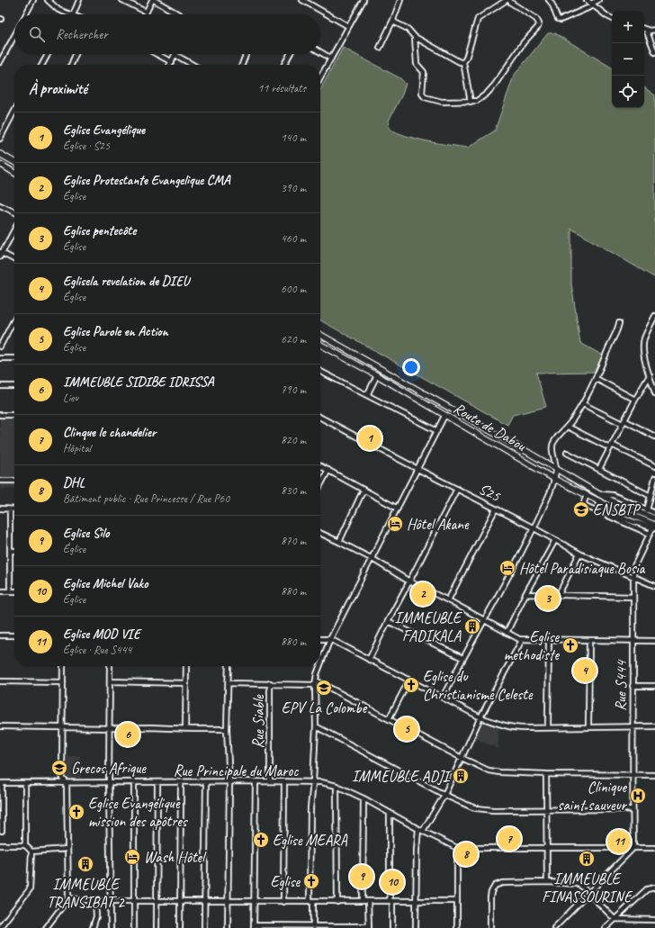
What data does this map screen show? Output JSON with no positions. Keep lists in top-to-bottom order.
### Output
{
  "streets": {
    "main road": ["Route de Dabou"],
    "street": [
      "S25",
      "Rue S444",
      "Rue Siable",
      "Rue Principale du Maroc"
    ]
  },
  "crossings": [
    ["Route de Dabou", "Rue S444"],
    ["S25", "Rue S444"],
    ["Rue Siable", "Rue Principale du Maroc"]
  ],
  "places": {
    "school or university": ["ENSBTP", "EPV La Colombe", "Grecos Afrique"],
    "hotel": ["Hôtel Akane", "Hôtel Paradisiaque Bosia", "Wash Hôtel"],
    "building": [
      "IMMEUBLE FADIKALA",
      "IMMEUBLE ADJI",
      "IMMEUBLE FINASSOURINE",
      "IMMEUBLE TRANSIBAT 2"
    ],
    "church": [
      "Eglise methodiste",
      "Eglise du Christianisme Celeste",
      "Eglise Evangélique mission des apôtres",
      "Eglise MEARA",
      "Eglise"
    ],
    "hospital": ["Clinique saint sauveur"]
  },
  "page": {
    "map_buttons": ["+", "−"],
    "search": "Rechercher",
    "heading": ["À proximité", "11 résultats"],
    "list": [
      {
        "mark": "1",
        "name": "Eglise Evangélique",
        "note": "Église · S25",
        "value": "140 m"
      },
      {
        "mark": "2",
        "name": "Eglise Protestante Evangelique CMA",
        "note": "Église",
        "value": "390 m"
      },
      {
        "mark": "3",
        "name": "Eglise pentecôte",
        "note": "Église",
        "value": "460 m"
      },
      {
        "mark": "4",
        "name": "Eglisela revelation de DIEU",
        "note": "Église",
        "value": "600 m"
      },
      {
        "mark": "5",
        "name": "Eglise Parole en Action",
        "note": "Église",
        "value": "620 m"
      },
      {
        "mark": "6",
        "name": "IMMEUBLE SIDIBE IDRISSA",
        "note": "Lieu",
        "value": "790 m"
      },
      {
        "mark": "7",
        "name": "Clinque le chandelier",
        "note": "Hôpital",
        "value": "820 m"
      },
      {
        "mark": "8",
        "name": "DHL",
        "note": "Bâtiment public · Rue Princesse / Rue P60",
        "value": "830 m"
      },
      {
        "mark": "9",
        "name": "Eglise Silo",
        "note": "Église",
        "value": "870 m"
      },
      {
        "mark": "10",
        "name": "Eglise Michel Vako",
        "note": "Église",
        "value": "880 m"
      },
      {
        "mark": "11",
        "name": "Eglise MOD VIE",
        "note": "Église · Rue S444",
        "value": "880 m"
      }
    ],
    "pins": [
      "1",
      "2",
      "3",
      "4",
      "5",
      "6",
      "7",
      "11",
      "8",
      "9",
      "10"
    ]
  }
}
